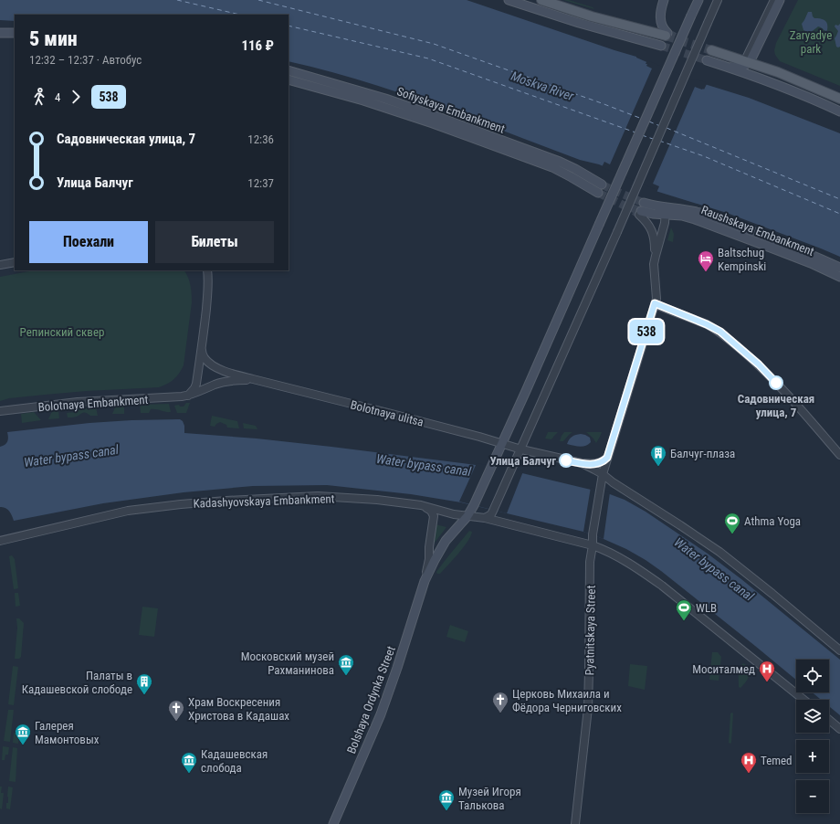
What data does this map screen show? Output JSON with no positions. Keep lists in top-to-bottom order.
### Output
{
  "streets": {
    "main road": ["Sofiyskaya Embankment", "Raushskaya Embankment", "Bolshaya Ordynka Street"],
    "street": [
      "Bolotnaya Embankment",
      "Bolotnaya ulitsa",
      "Kadashyovskaya Embankment",
      "Pyatnitskaya Street"
    ]
  },
  "crossings": [
    ["Bolotnaya Embankment", "Bolotnaya ulitsa"],
    ["Bolotnaya ulitsa", "Bolshaya Ordynka Street"],
    ["Kadashyovskaya Embankment", "Pyatnitskaya Street"],
    ["Kadashyovskaya Embankment", "Bolshaya Ordynka Street"]
  ],
  "water": ["Moskva River", "Water bypass canal"],
  "parks": ["Zaryadye park", "Репинский сквер"],
  "places": {
    "hotel": ["Baltschug Kempinski"],
    "other": ["Садовническая улица, 7", "Улица Балчуг"],
    "building": ["Балчуг-плаза", "Палаты в Кадашевской слободе"],
    "sports": ["Athma Yoga", "WLB"],
    "museum": [
      "Московский музей Рахманинова",
      "Галерея Мамонтовых",
      "Кадашевская слобода",
      "Музей Игоря Талькова"
    ],
    "hospital": ["Моситалмед", "Temed"],
    "church": ["Церковь Михаила и Фёдора Черниговских", "Храм Воскресения Христова в Кадашах"]
  },
  "lines": ["bus line 538"],
  "page": {
    "on_map": "538",
    "heading": ["5 мин", "12:32 – 12:37 · Автобус", "116 ₽"],
    "legs": ["4", "538"],
    "list": [
      {
        "name": "Садовническая улица, 7",
        "value": "12:36"
      },
      {
        "name": "Улица Балчуг",
        "value": "12:37"
      }
    ],
    "buttons": ["Поехали", "Билеты"],
    "map_buttons": ["+", "−"]
  }
}
